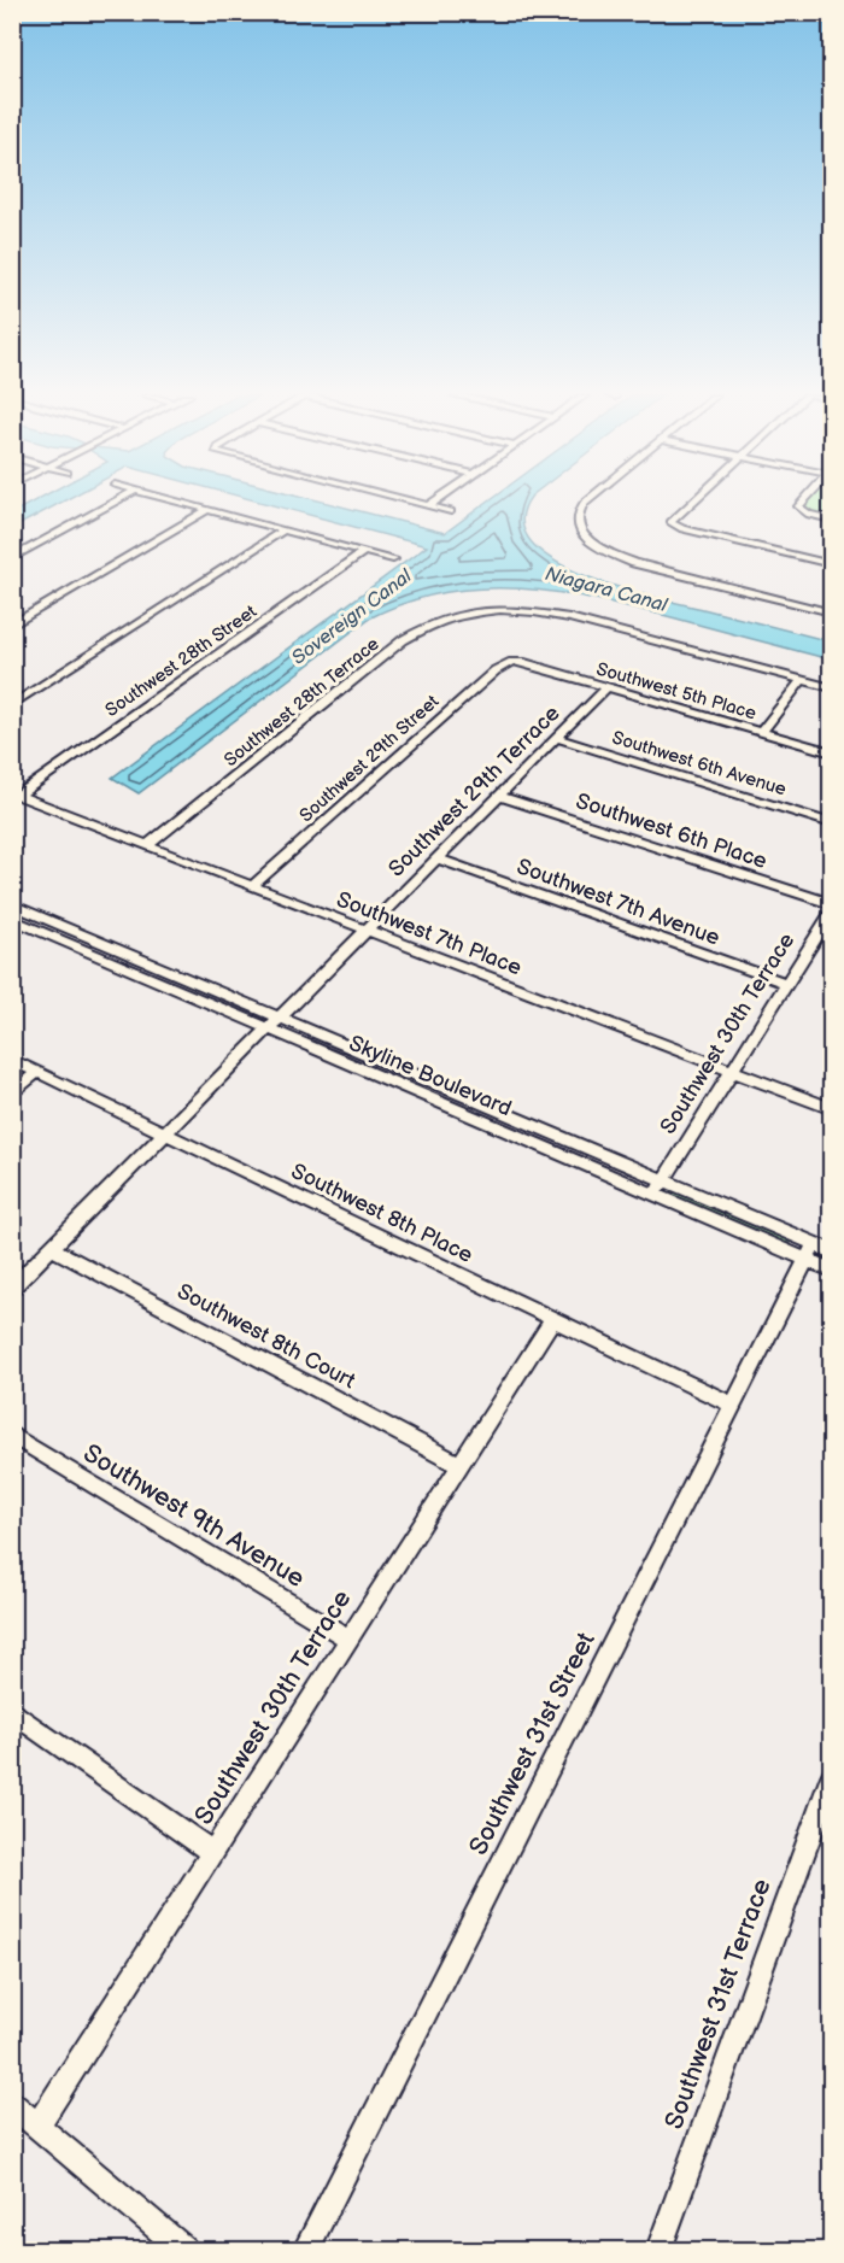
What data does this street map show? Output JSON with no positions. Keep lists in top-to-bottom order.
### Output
{
  "streets": {
    "street": [
      "Southwest 28th Street",
      "Southwest 5th Place",
      "Southwest 28th Terrace",
      "Southwest 29th Street",
      "Southwest 6th Avenue",
      "Southwest 29th Terrace",
      "Southwest 6th Place",
      "Southwest 7th Avenue",
      "Southwest 7th Place",
      "Southwest 30th Terrace",
      "Skyline Boulevard",
      "Southwest 8th Place",
      "Southwest 8th Court",
      "Southwest 9th Avenue",
      "Southwest 31st Street",
      "Southwest 31st Terrace"
    ]
  },
  "crossings": [
    ["Southwest 28th Street", "Southwest 7th Place"],
    ["Southwest 5th Place", "Southwest 29th Street"],
    ["Southwest 5th Place", "Southwest 29th Terrace"],
    ["Southwest 28th Terrace", "Southwest 7th Place"],
    ["Southwest 29th Street", "Southwest 7th Place"],
    ["Southwest 6th Avenue", "Southwest 29th Terrace"],
    ["Southwest 29th Terrace", "Southwest 6th Place"],
    ["Southwest 29th Terrace", "Southwest 7th Avenue"],
    ["Southwest 29th Terrace", "Southwest 7th Place"],
    ["Southwest 29th Terrace", "Skyline Boulevard"],
    ["Southwest 7th Avenue", "Southwest 30th Terrace"],
    ["Southwest 7th Place", "Southwest 30th Terrace"],
    ["Southwest 30th Terrace", "Skyline Boulevard"],
    ["Southwest 30th Terrace", "Southwest 8th Place"],
    ["Southwest 30th Terrace", "Southwest 8th Court"],
    ["Southwest 30th Terrace", "Southwest 9th Avenue"],
    ["Skyline Boulevard", "Southwest 31st Street"],
    ["Southwest 8th Place", "Southwest 31st Street"]
  ],
  "water": ["Niagara Canal", "Sovereign Canal"]
}
